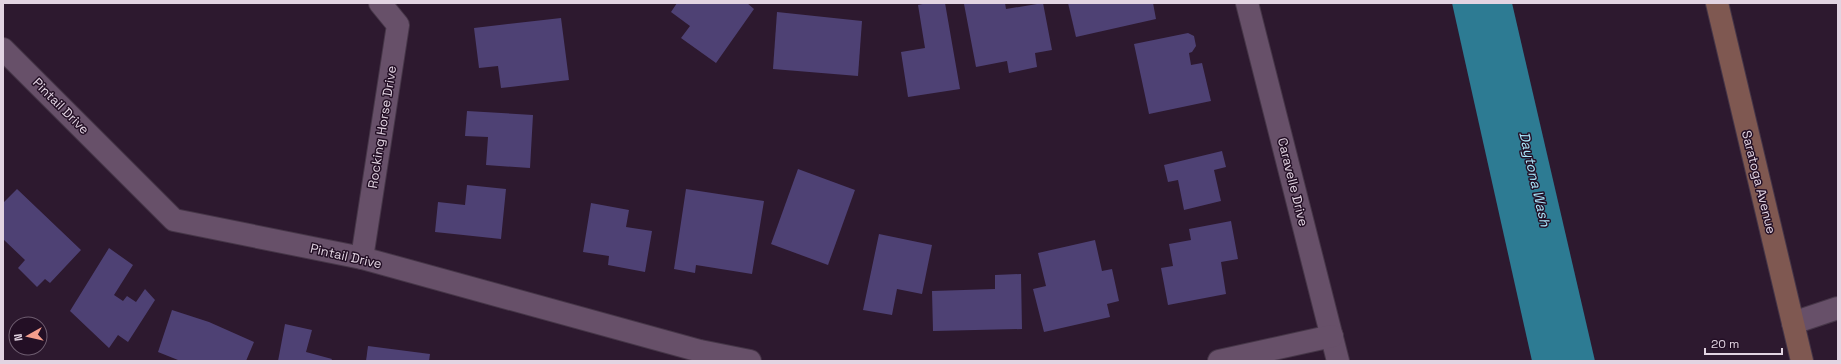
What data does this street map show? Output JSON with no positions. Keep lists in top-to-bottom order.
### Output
{
  "streets": {
    "street": [
      "Pintail Drive",
      "Rocking Horse Drive",
      "Caravelle Drive",
      "Saratoga Avenue"
    ]
  },
  "crossings": [
    ["Pintail Drive", "Rocking Horse Drive"]
  ],
  "water": ["Daytona Wash"],
  "scale_bar": "20 m",
  "north": "left"
}
